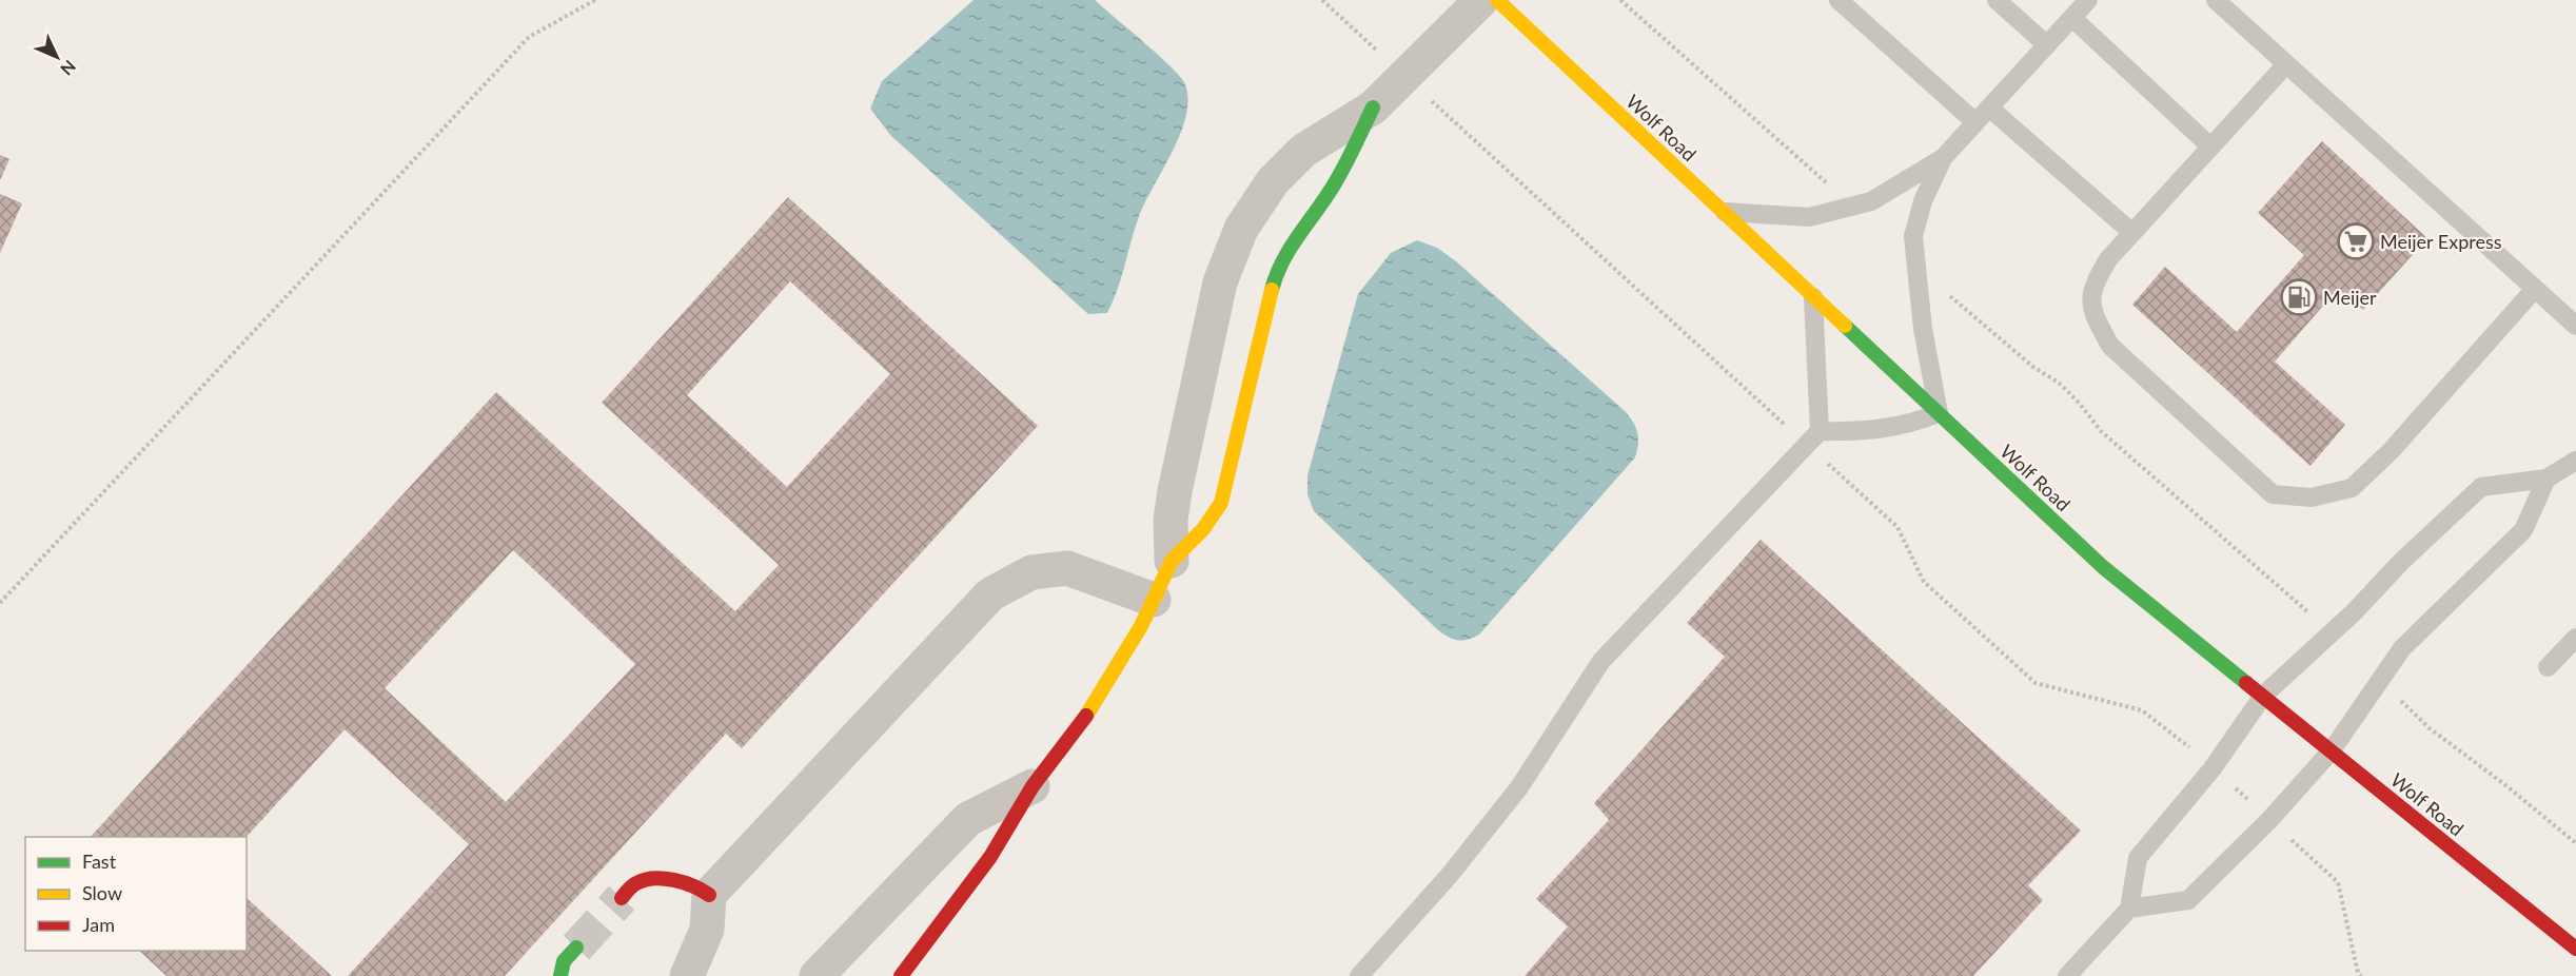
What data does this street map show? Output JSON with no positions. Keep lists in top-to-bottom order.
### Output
{
  "streets": {
    "main road": ["Wolf Road"]
  },
  "places": {
    "supermarket": ["Meijer Express"],
    "fuel station": ["Meijer"]
  },
  "legend": ["Fast", "Slow", "Jam"],
  "north": "bottom right"
}
